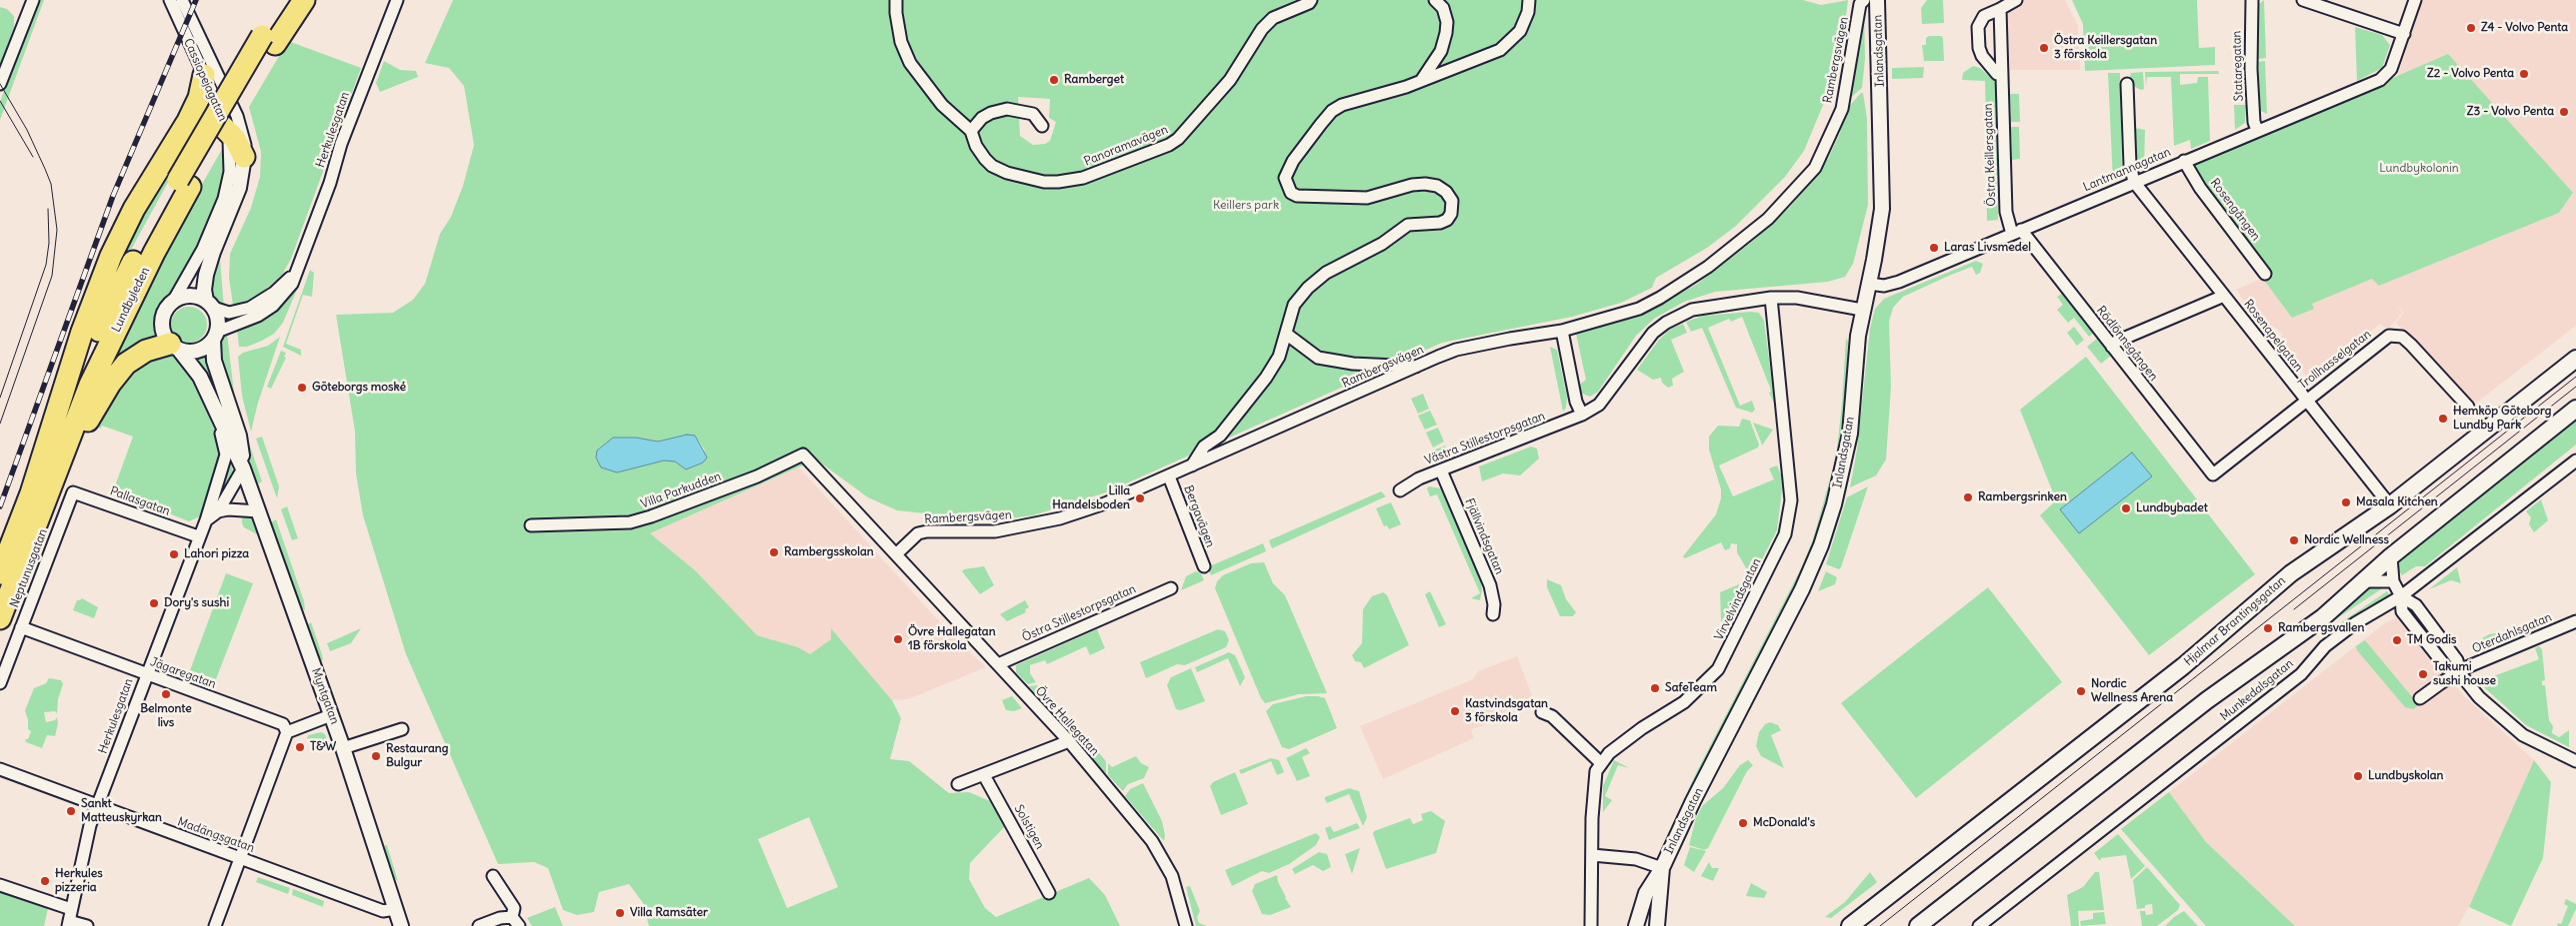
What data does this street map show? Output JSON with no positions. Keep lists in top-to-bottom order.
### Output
{
  "streets": {
    "highway": ["Lundbyleden"],
    "main road": ["Hjalmar Brantingsgatan"],
    "street": [
      "Inlandsgatan",
      "Rambergsvägen",
      "Stataregatan",
      "Cassiopejagatan",
      "Herkulesgatan",
      "Panoramavägen",
      "Östra Keillersgatan",
      "Lantmannagatan",
      "Rosengången",
      "Rosenapelgatan",
      "Rödlönnsgången",
      "Trollhasselgatan",
      "Västra Stillestorpsgatan",
      "Villa Parkudden",
      "Pallasgatan",
      "Bergavägen",
      "Fjällvindsgatan",
      "Neptunusgatan",
      "Virvelvindsgatan",
      "Östra Stillestorpsgatan",
      "Oterdahlsgatan",
      "Jägaregatan",
      "Munkedalsgatan",
      "Myntgatan",
      "Övre Hallegatan",
      "Solstigen",
      "Madängsgatan"
    ]
  },
  "crossings": [
    ["Inlandsgatan", "Lantmannagatan"],
    ["Inlandsgatan", "Västra Stillestorpsgatan"],
    ["Rambergsvägen", "Villa Parkudden"],
    ["Rambergsvägen", "Bergavägen"],
    ["Rambergsvägen", "Övre Hallegatan"],
    ["Stataregatan", "Lantmannagatan"],
    ["Cassiopejagatan", "Herkulesgatan"],
    ["Cassiopejagatan", "Myntgatan"],
    ["Herkulesgatan", "Pallasgatan"],
    ["Herkulesgatan", "Jägaregatan"],
    ["Herkulesgatan", "Myntgatan"],
    ["Herkulesgatan", "Madängsgatan"],
    ["Östra Keillersgatan", "Lantmannagatan"],
    ["Östra Keillersgatan", "Rödlönnsgången"],
    ["Lantmannagatan", "Rosengången"],
    ["Lantmannagatan", "Rosenapelgatan"],
    ["Lantmannagatan", "Rödlönnsgången"],
    ["Rosenapelgatan", "Trollhasselgatan"],
    ["Rosenapelgatan", "Hjalmar Brantingsgatan"],
    ["Rödlönnsgången", "Trollhasselgatan"],
    ["Västra Stillestorpsgatan", "Fjällvindsgatan"],
    ["Västra Stillestorpsgatan", "Virvelvindsgatan"],
    ["Villa Parkudden", "Övre Hallegatan"],
    ["Pallasgatan", "Neptunusgatan"],
    ["Neptunusgatan", "Jägaregatan"],
    ["Östra Stillestorpsgatan", "Övre Hallegatan"],
    ["Myntgatan", "Madängsgatan"]
  ],
  "parks": ["Lundbykolonin", "Keillers park"],
  "places": [
    "Z4 - Volvo Penta",
    "Östra Keillersgatan 3 förskola",
    "Z2 - Volvo Penta",
    "Ramberget",
    "Z3 - Volvo Penta",
    "Laras Livsmedel",
    "Göteborgs moské",
    "Hemköp Göteborg Lundby Park",
    "Rambergsrinken",
    "Lilla Handelsboden",
    "Masala Kitchen",
    "Lundbybadet",
    "Nordic Wellness",
    "Rambergsskolan",
    "Lahori pizza",
    "Dory's sushi",
    "Rambergsvallen",
    "Övre Hallegatan 1B förskola",
    "TM Godis",
    "Takumi sushi house",
    "SafeTeam",
    "Nordic Wellness Arena",
    "Belmonte livs",
    "Kastvindsgatan 3 förskola",
    "T&W",
    "Restaurang Bulgur",
    "Lundbyskolan",
    "Sankt Matteuskyrkan",
    "McDonald's",
    "Herkules pizzeria",
    "Villa Ramsäter"
  ]
}
